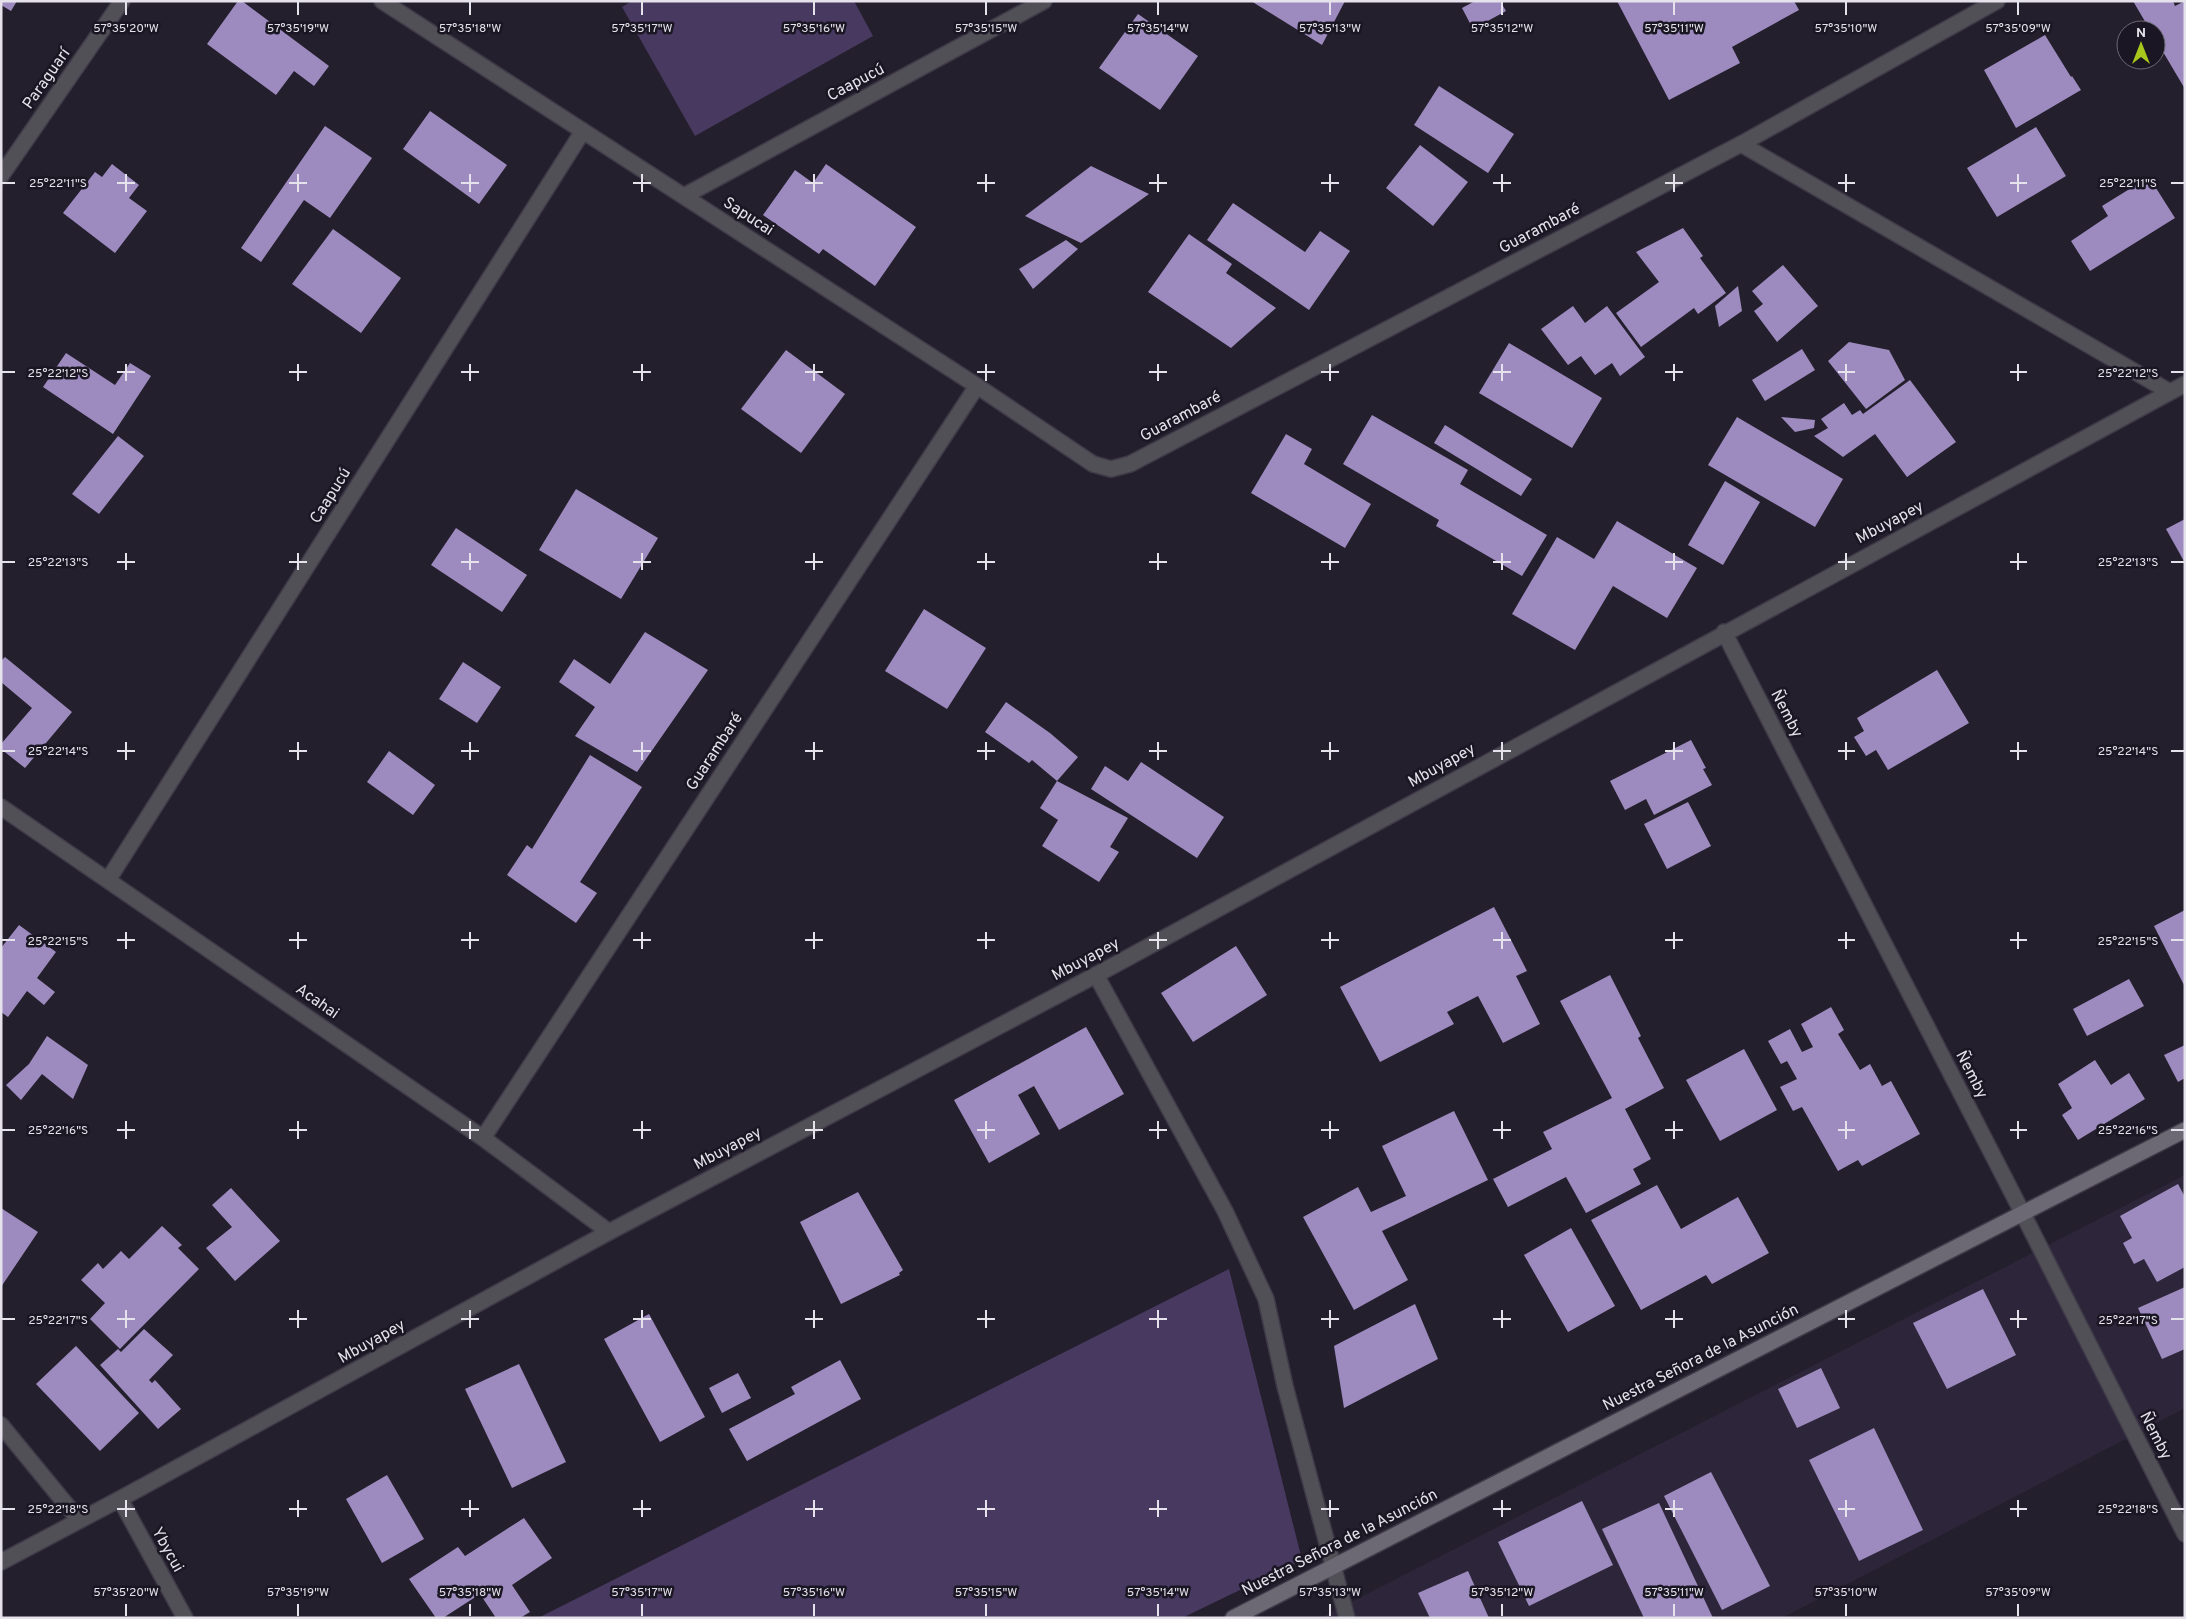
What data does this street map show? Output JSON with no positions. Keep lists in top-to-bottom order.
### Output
{
  "streets": {
    "street": [
      "Paraguarí",
      "Caapucú",
      "Sapucai",
      "Guarambaré",
      "Mbuyapey",
      "Ñemby",
      "Acahai",
      "Nuestra Señora de la Asunción",
      "Ybycui"
    ]
  },
  "crossings": [
    ["Caapucú", "Sapucai"],
    ["Caapucú", "Acahai"],
    ["Sapucai", "Guarambaré"],
    ["Guarambaré", "Acahai"],
    ["Mbuyapey", "Ñemby"],
    ["Mbuyapey", "Acahai"],
    ["Mbuyapey", "Ybycui"],
    ["Ñemby", "Nuestra Señora de la Asunción"]
  ],
  "north": "top",
  "coordinates": [
    "57°35'20\"W",
    "57°35'19\"W",
    "57°35'18\"W",
    "57°35'17\"W",
    "57°35'16\"W",
    "57°35'15\"W",
    "57°35'14\"W",
    "57°35'13\"W",
    "57°35'12\"W",
    "57°35'11\"W",
    "57°35'10\"W",
    "57°35'09\"W",
    "25°22'11\"S",
    "25°22'12\"S",
    "25°22'13\"S",
    "25°22'14\"S",
    "25°22'15\"S",
    "25°22'16\"S",
    "25°22'17\"S",
    "25°22'18\"S"
  ]
}
